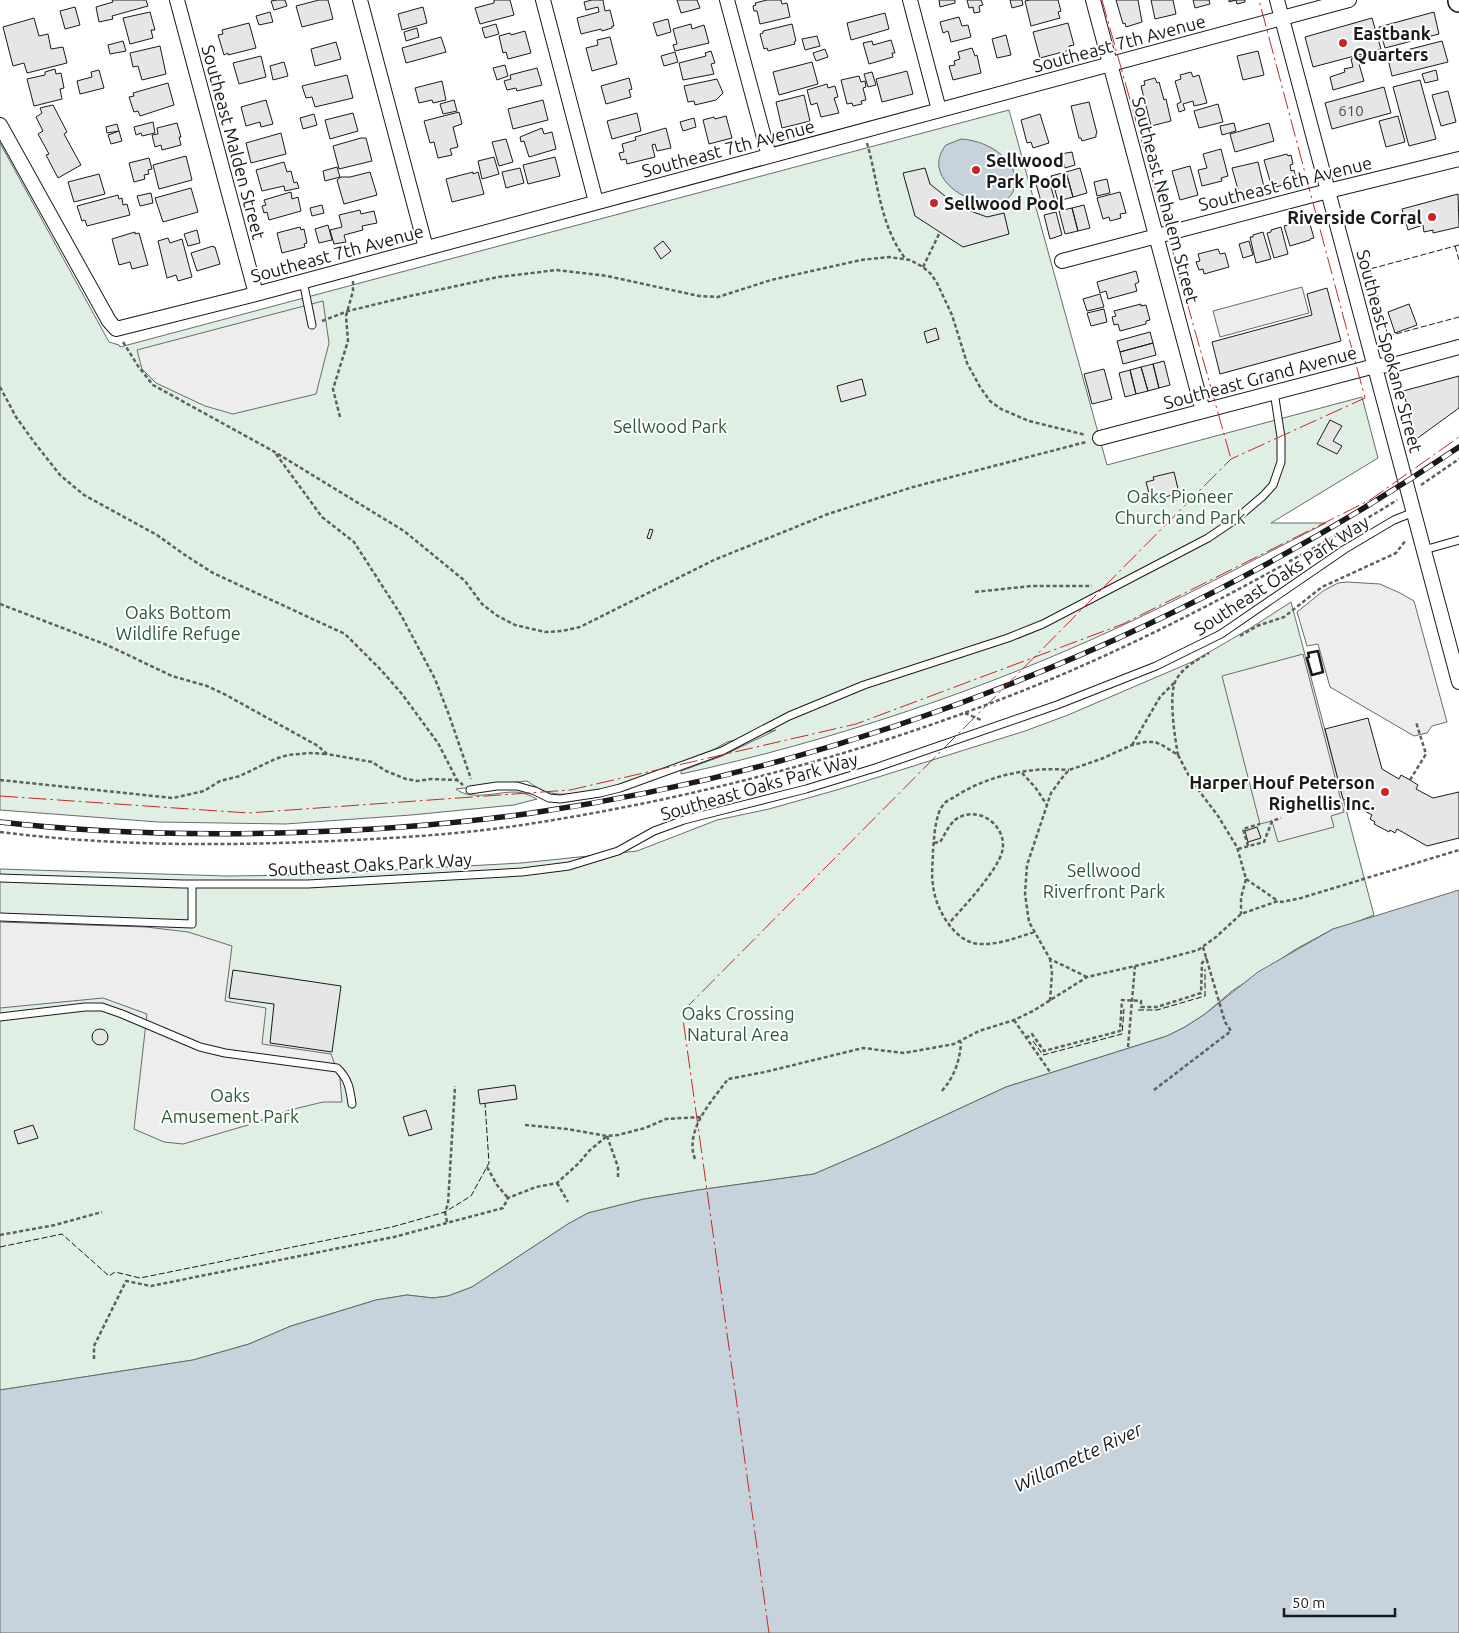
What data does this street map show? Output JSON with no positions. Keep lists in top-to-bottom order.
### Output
{
  "streets": {
    "street": [
      "Southeast 7th Avenue",
      "Southeast Malden Street",
      "Southeast 6th Avenue",
      "Southeast Nehalem Street",
      "Southeast Spokane Street",
      "Southeast Grand Avenue"
    ],
    "lane": ["Southeast Oaks Park Way"]
  },
  "crossings": [
    ["Southeast 7th Avenue", "Southeast Malden Street"],
    ["Southeast 7th Avenue", "Southeast Nehalem Street"],
    ["Southeast 7th Avenue", "Southeast Spokane Street"],
    ["Southeast 6th Avenue", "Southeast Nehalem Street"],
    ["Southeast 6th Avenue", "Southeast Spokane Street"],
    ["Southeast Nehalem Street", "Southeast Grand Avenue"],
    ["Southeast Spokane Street", "Southeast Grand Avenue"],
    ["Southeast Spokane Street", "Southeast Oaks Park Way"]
  ],
  "water": ["Willamette River"],
  "parks": [
    "Sellwood Park",
    "Oaks Pioneer Church and Park",
    "Oaks Bottom Wildlife Refuge",
    "Sellwood Riverfront Park",
    "Oaks Crossing Natural Area",
    "Oaks Amusement Park"
  ],
  "places": [
    "Eastbank Quarters",
    "Sellwood Park Pool",
    "Sellwood Pool",
    "Riverside Corral",
    "Harper Houf Peterson Righellis Inc."
  ],
  "house_numbers": ["610"],
  "scale_bar": "50 m"
}
